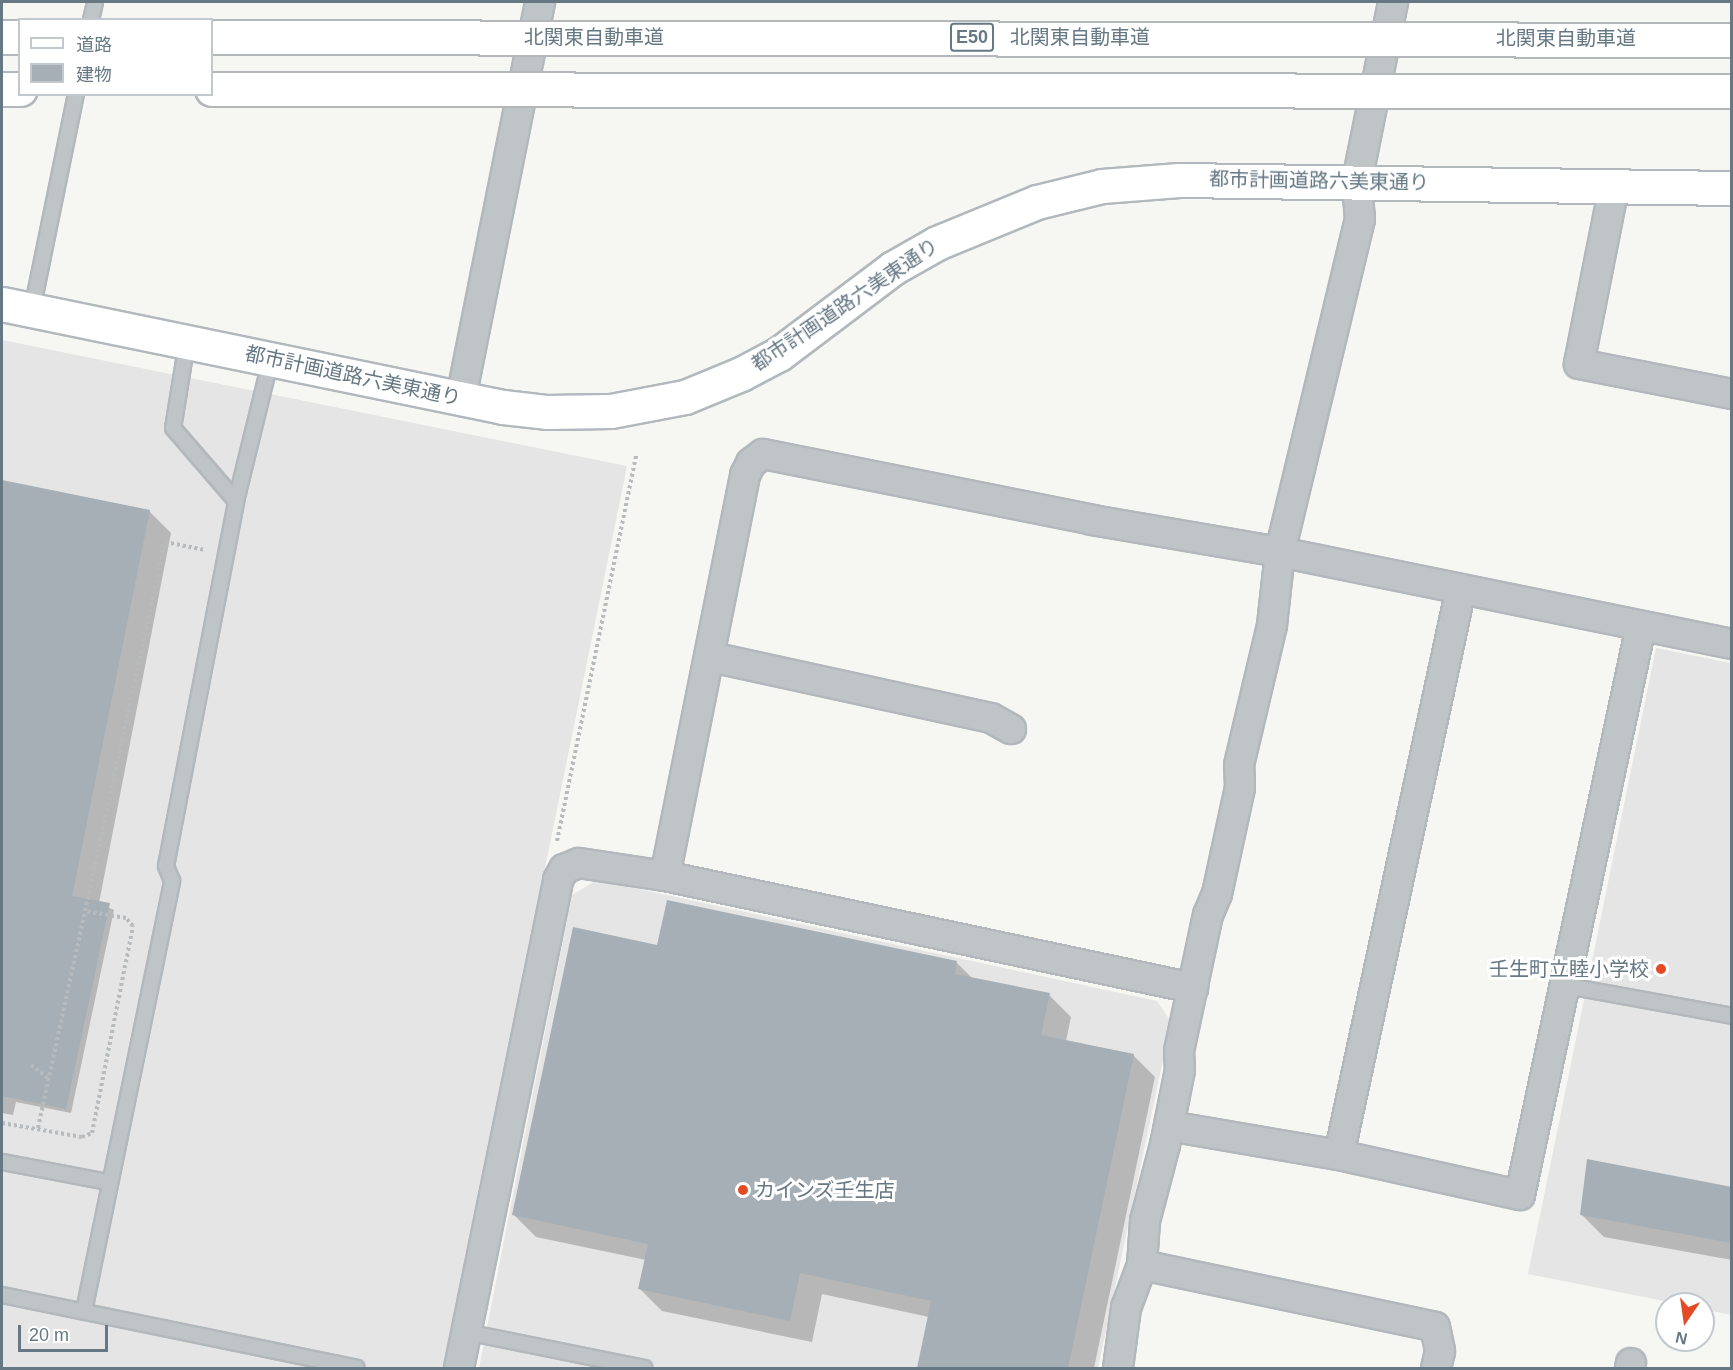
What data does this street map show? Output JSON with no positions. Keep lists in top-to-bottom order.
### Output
{
  "streets": {
    "main road": ["北関東自動車道", "E50", "都市計画道路六美東通り"]
  },
  "places": ["壬生町立睦小学校", "カインズ壬生店"],
  "legend": ["道路", "建物"],
  "scale_bar": "20 m",
  "north": "bottom"
}
